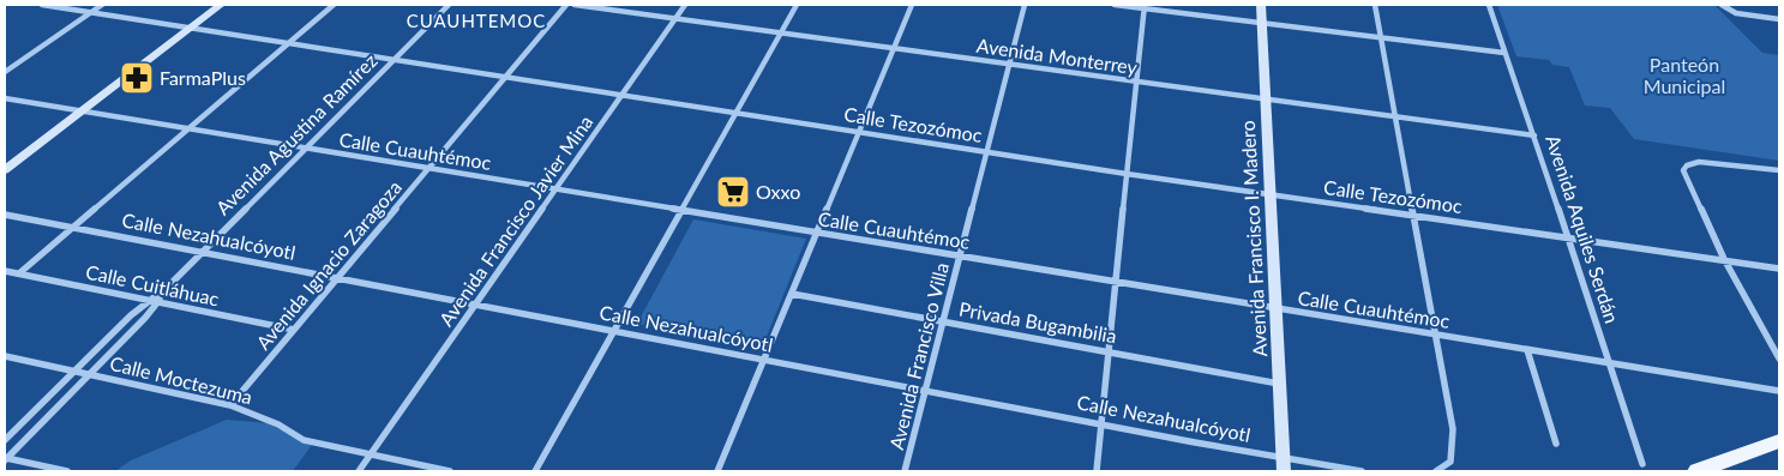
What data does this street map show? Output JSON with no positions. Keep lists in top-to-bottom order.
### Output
{
  "streets": {
    "street": [
      "Avenida Monterrey",
      "Calle Tezozómoc",
      "Avenida Agustina Ramírez",
      "Calle Cuauhtémoc",
      "Avenida Francisco Javier Mina",
      "Avenida Aquiles Serdán",
      "Calle Nezahualcóyotl",
      "Avenida Francisco I. Madero",
      "Avenida Ignacio Zaragoza",
      "Calle Cuitláhuac",
      "Privada Bugambilia",
      "Avenida Francisco Villa",
      "Calle Moctezuma"
    ]
  },
  "crossings": [
    ["Avenida Monterrey", "Avenida Francisco Javier Mina"],
    ["Avenida Monterrey", "Avenida Aquiles Serdán"],
    ["Avenida Monterrey", "Avenida Francisco I. Madero"],
    ["Avenida Monterrey", "Avenida Francisco Villa"],
    ["Calle Tezozómoc", "Avenida Agustina Ramírez"],
    ["Calle Tezozómoc", "Avenida Francisco Javier Mina"],
    ["Calle Tezozómoc", "Avenida Aquiles Serdán"],
    ["Calle Tezozómoc", "Avenida Francisco I. Madero"],
    ["Calle Tezozómoc", "Avenida Ignacio Zaragoza"],
    ["Calle Tezozómoc", "Avenida Francisco Villa"],
    ["Avenida Agustina Ramírez", "Calle Cuauhtémoc"],
    ["Avenida Agustina Ramírez", "Calle Nezahualcóyotl"],
    ["Avenida Agustina Ramírez", "Calle Cuitláhuac"],
    ["Avenida Agustina Ramírez", "Calle Moctezuma"],
    ["Calle Cuauhtémoc", "Avenida Francisco Javier Mina"],
    ["Calle Cuauhtémoc", "Avenida Aquiles Serdán"],
    ["Calle Cuauhtémoc", "Avenida Francisco I. Madero"],
    ["Calle Cuauhtémoc", "Avenida Ignacio Zaragoza"],
    ["Calle Cuauhtémoc", "Avenida Francisco Villa"],
    ["Avenida Francisco Javier Mina", "Calle Nezahualcóyotl"],
    ["Avenida Francisco Javier Mina", "Calle Moctezuma"],
    ["Calle Nezahualcóyotl", "Avenida Francisco I. Madero"],
    ["Calle Nezahualcóyotl", "Avenida Ignacio Zaragoza"],
    ["Calle Nezahualcóyotl", "Avenida Francisco Villa"],
    ["Avenida Francisco I. Madero", "Privada Bugambilia"],
    ["Avenida Ignacio Zaragoza", "Calle Cuitláhuac"],
    ["Avenida Ignacio Zaragoza", "Calle Moctezuma"],
    ["Privada Bugambilia", "Avenida Francisco Villa"]
  ],
  "districts": ["CUAUHTEMOC"],
  "parks": ["Panteón Municipal"],
  "places": {
    "pharmacy": ["FarmaPlus"],
    "supermarket": ["Oxxo"]
  }
}
